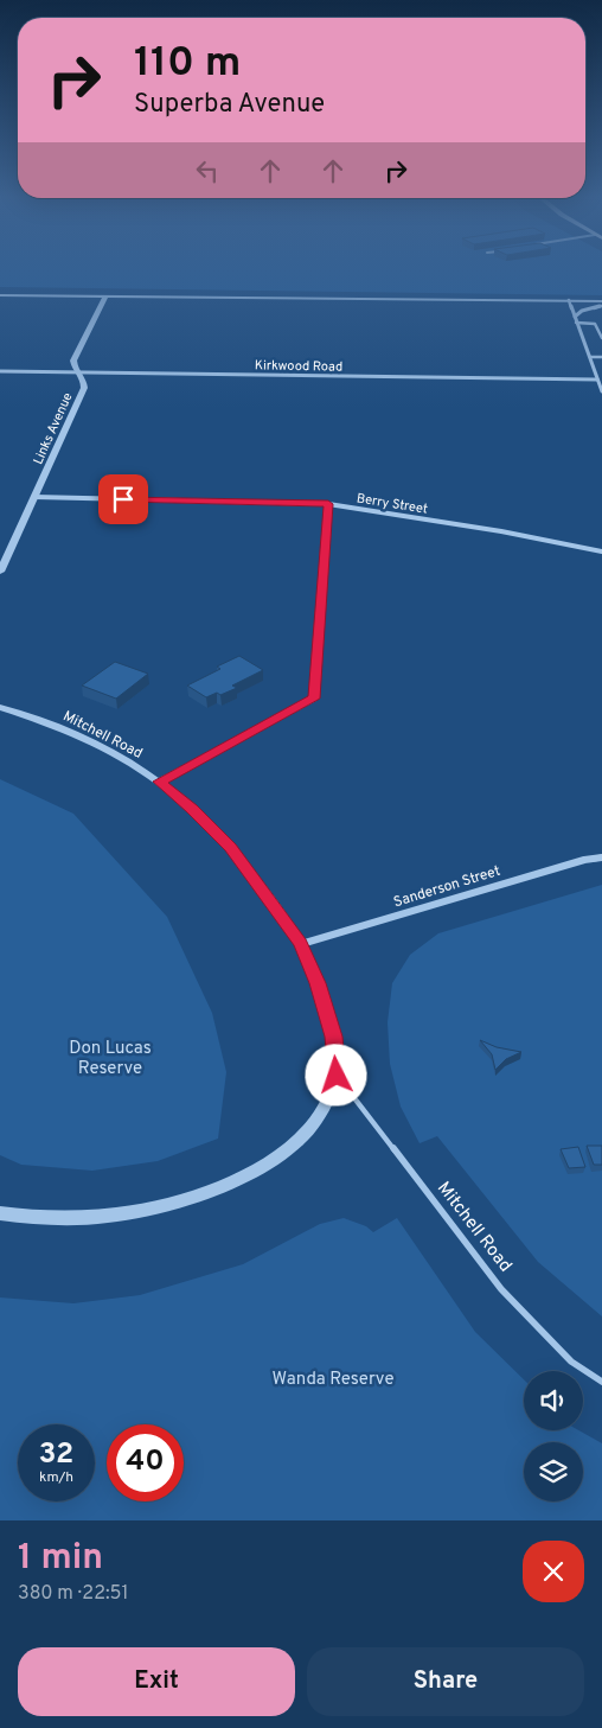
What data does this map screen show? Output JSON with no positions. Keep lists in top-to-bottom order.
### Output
{
  "streets": {
    "street": [
      "Kirkwood Road",
      "Links Avenue",
      "Berry Street",
      "Mitchell Road",
      "Sanderson Street"
    ]
  },
  "crossings": [
    ["Kirkwood Road", "Links Avenue"],
    ["Links Avenue", "Berry Street"],
    ["Mitchell Road", "Sanderson Street"]
  ],
  "parks": ["Don Lucas Reserve", "Wanda Reserve"],
  "page": {
    "turn": ["110 m", "Superba Avenue"],
    "speed": "32 km/h",
    "limit": "40",
    "heading": ["1 min", "380 m · 22:51"],
    "buttons": ["Exit", "Share"]
  }
}
